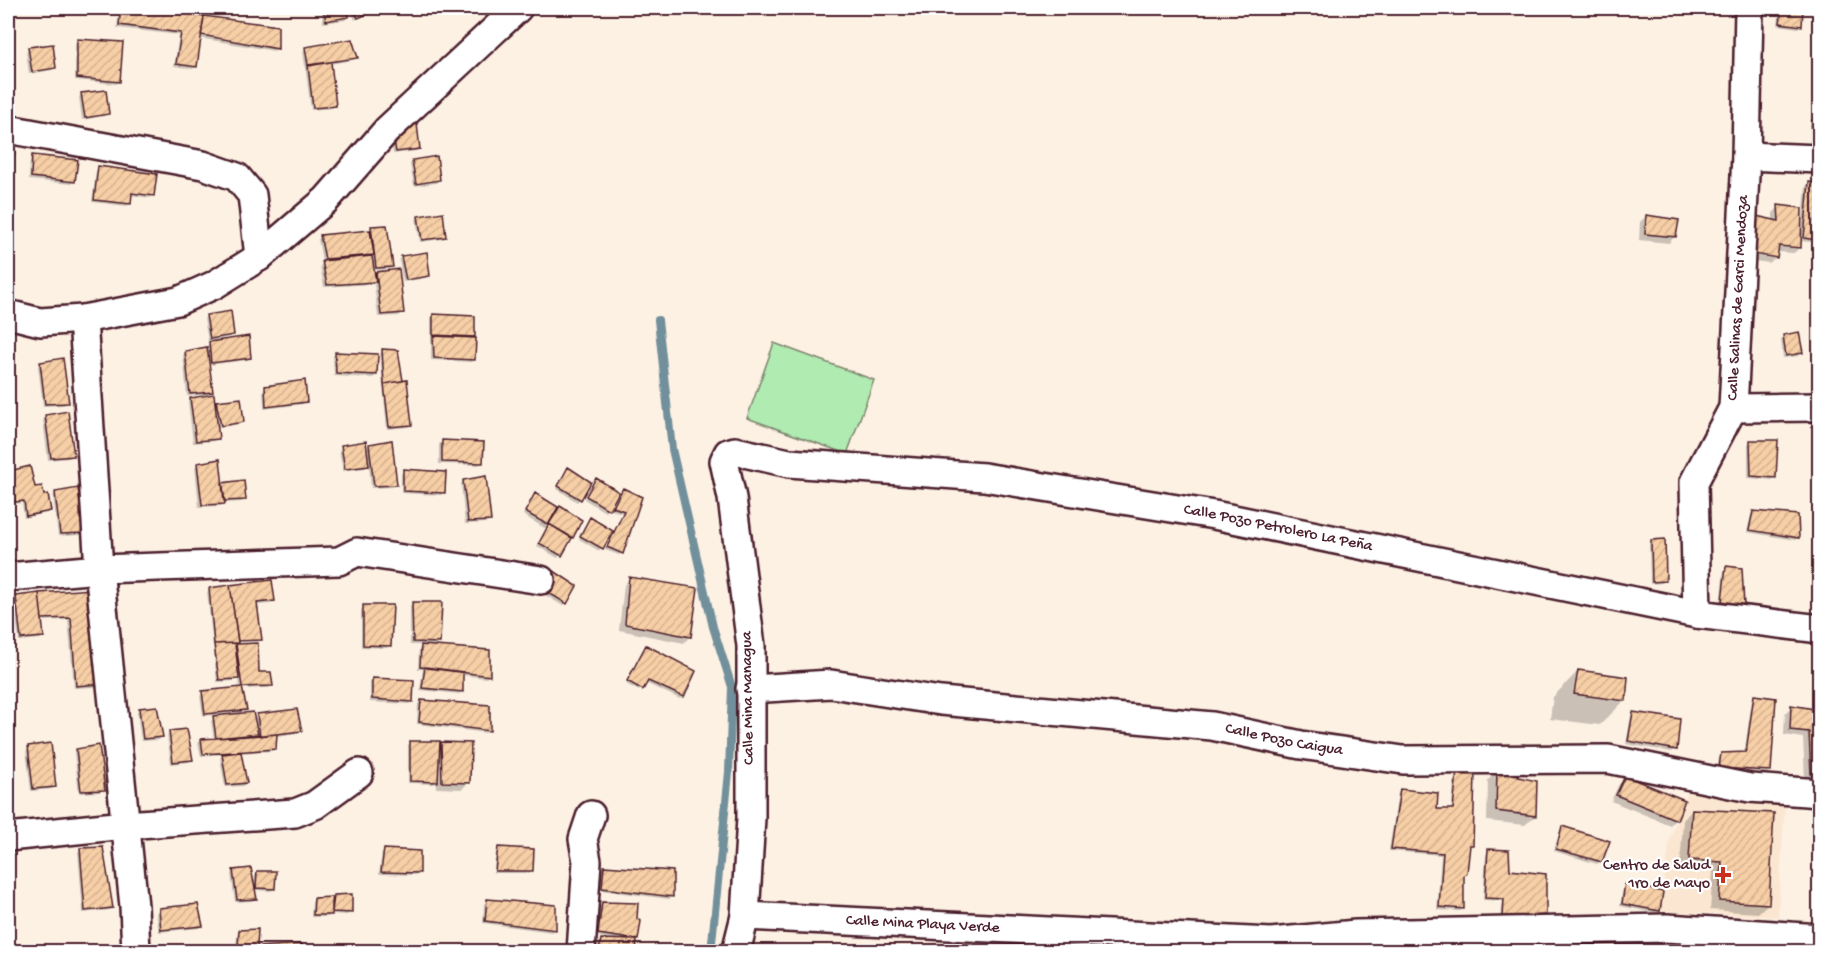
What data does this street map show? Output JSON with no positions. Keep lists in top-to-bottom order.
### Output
{
  "streets": {
    "street": [
      "Calle Salinas de Garci Mendoza",
      "Calle Pozo Petrolero La Peña",
      "Calle Mina Managua",
      "Calle Pozo Caigua",
      "Calle Mina Playa Verde"
    ]
  },
  "crossings": [
    ["Calle Salinas de Garci Mendoza", "Calle Pozo Petrolero La Peña"],
    ["Calle Pozo Petrolero La Peña", "Calle Mina Managua"],
    ["Calle Mina Managua", "Calle Pozo Caigua"],
    ["Calle Mina Managua", "Calle Mina Playa Verde"]
  ],
  "places": {
    "health": ["Centro de Salud 1ro de Mayo"]
  }
}
